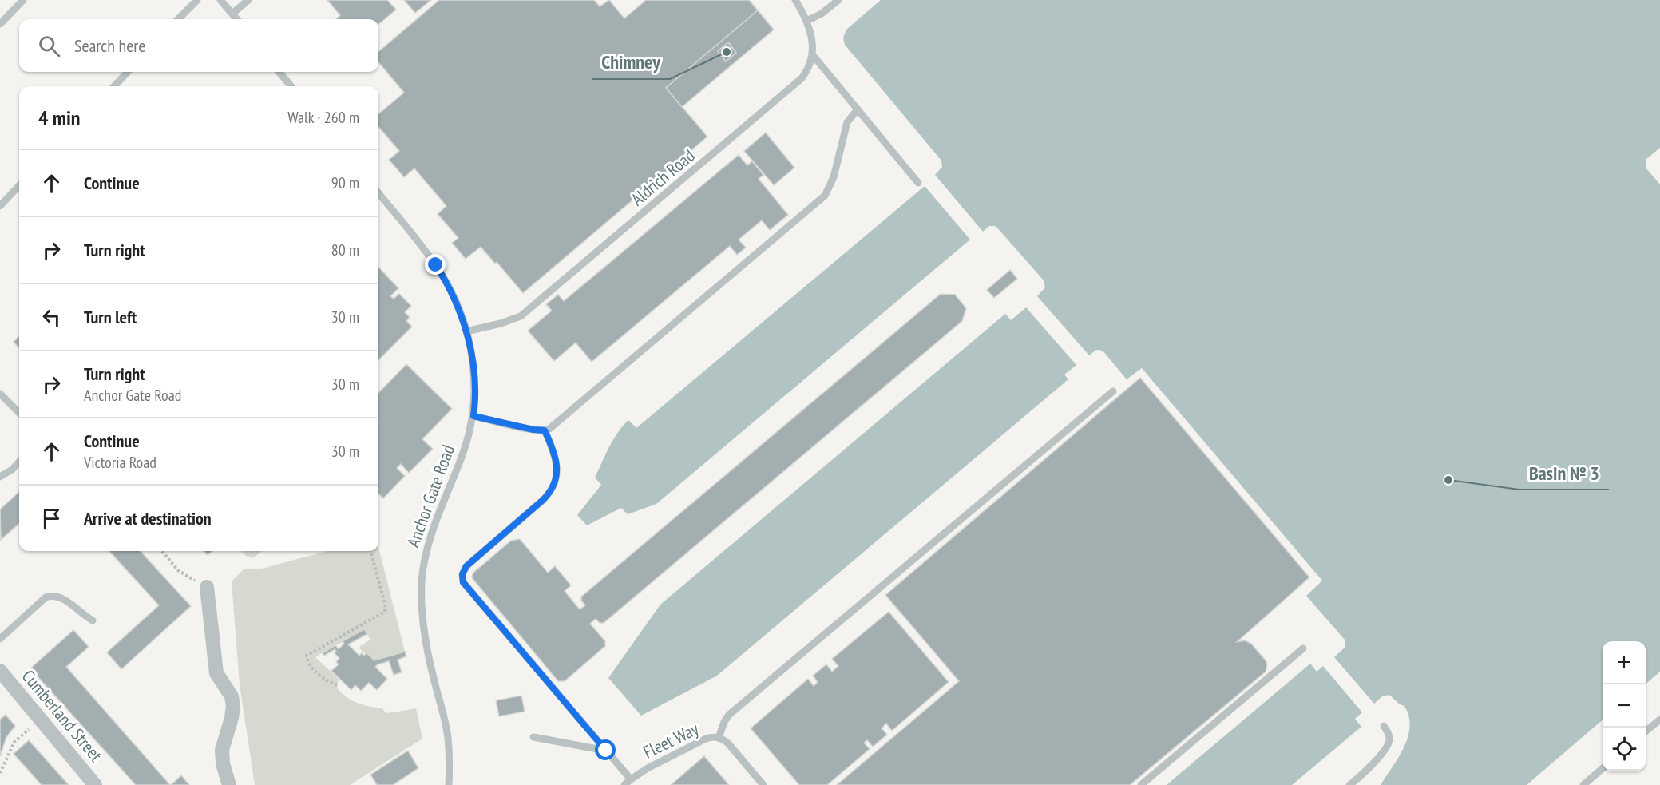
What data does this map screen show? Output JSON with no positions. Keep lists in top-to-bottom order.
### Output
{
  "streets": {
    "street": ["Cumberland Street"],
    "lane": ["Aldrich Road", "Anchor Gate Road", "Fleet Way"]
  },
  "crossings": [
    ["Aldrich Road", "Anchor Gate Road"]
  ],
  "places": ["Chimney", "Basin № 3"],
  "page": {
    "search": "Search here",
    "heading": ["4 min", "Walk · 260 m"],
    "list": [
      ["Continue", "90 m"],
      ["Turn right", "80 m"],
      ["Turn left", "30 m"],
      ["Turn right", "Anchor Gate Road", "30 m"],
      ["Continue", "Victoria Road", "30 m"],
      "Arrive at destination"
    ],
    "map_buttons": ["+", "−"]
  }
}
